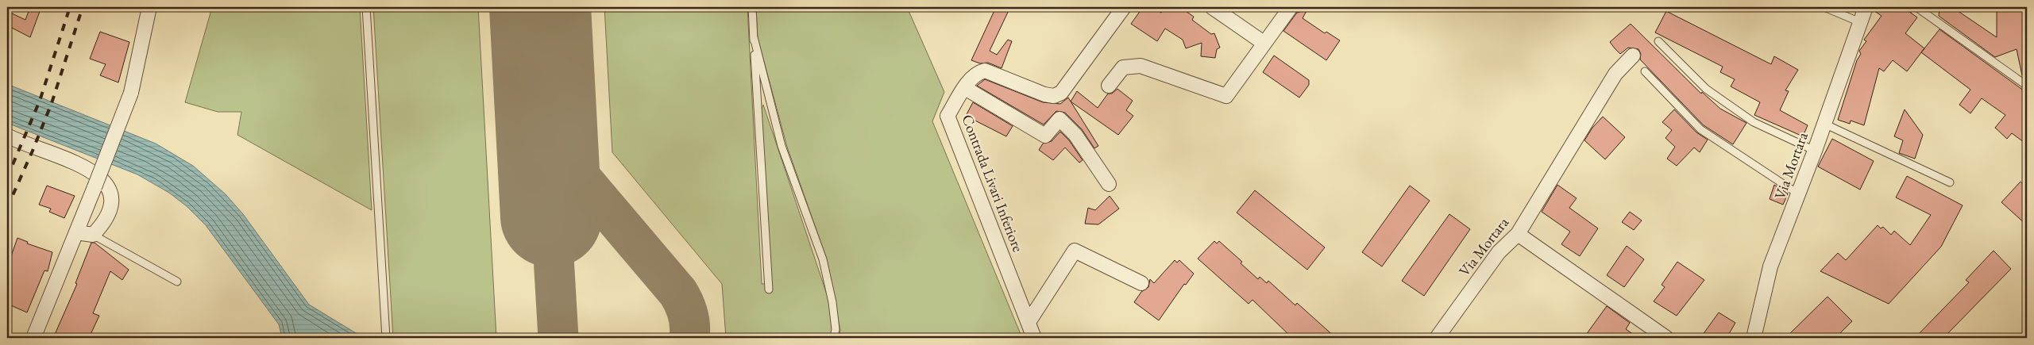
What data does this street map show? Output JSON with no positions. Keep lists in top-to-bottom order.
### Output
{
  "streets": {
    "street": ["Via Mortara", "Contrada Livari Inferiore"]
  }
}
